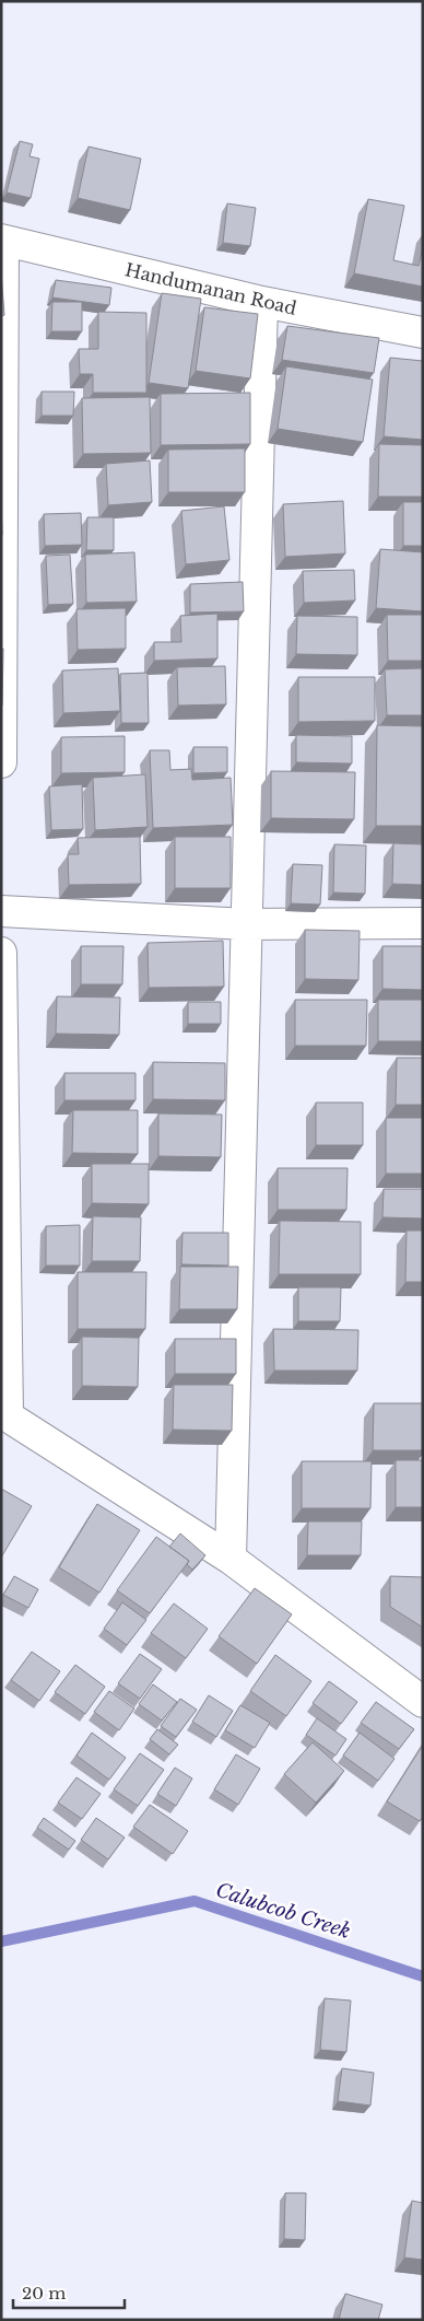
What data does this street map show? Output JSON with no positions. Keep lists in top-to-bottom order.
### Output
{
  "streets": {
    "street": ["Handumanan Road"]
  },
  "water": ["Calubcob Creek"],
  "scale_bar": "20 m"
}
